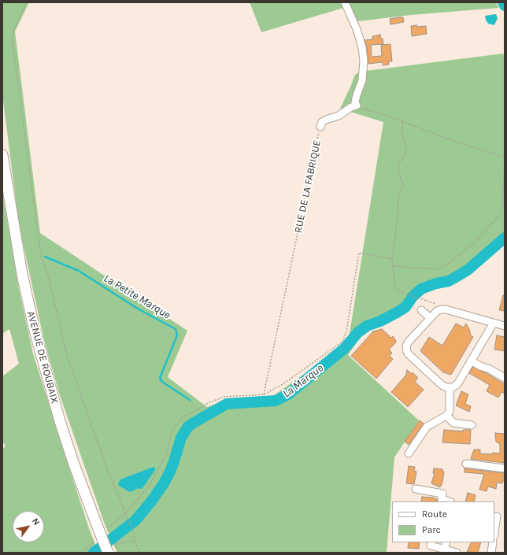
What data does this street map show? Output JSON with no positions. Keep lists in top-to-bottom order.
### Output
{
  "streets": {
    "highway": ["AVENUE DE ROUBAIX"],
    "street": ["RUE DE LA FABRIQUE"]
  },
  "water": ["La Petite Marque", "La Marque"],
  "legend": ["Route", "Parc"],
  "north": "top right"
}
